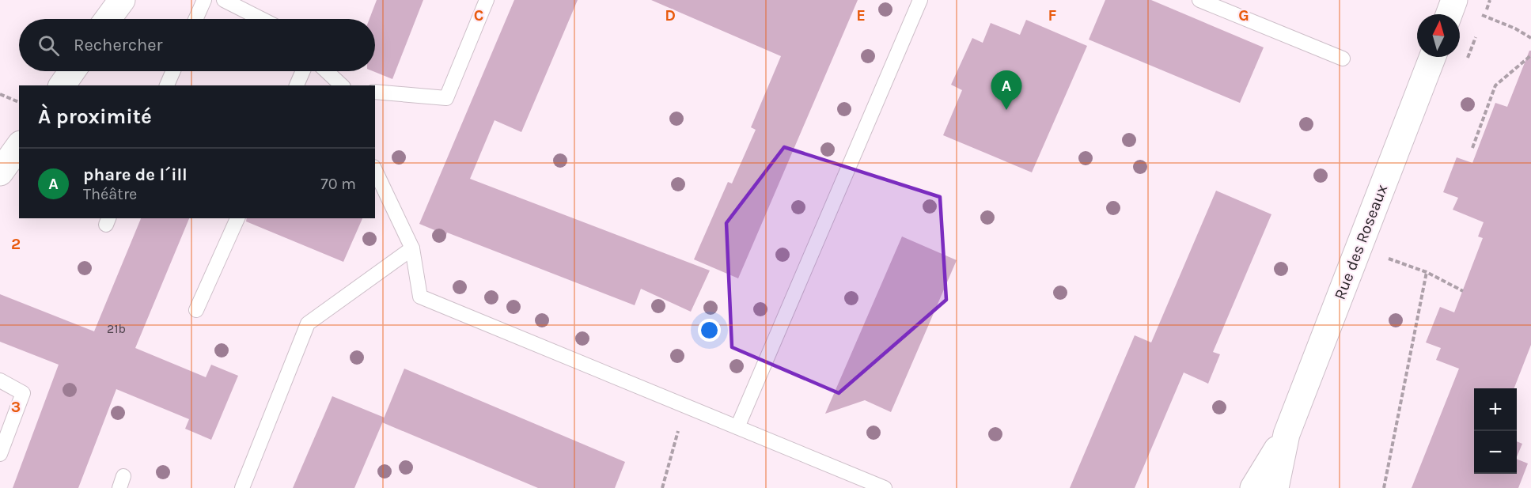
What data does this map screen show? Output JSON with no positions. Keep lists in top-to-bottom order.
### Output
{
  "streets": {
    "street": ["Rue des Roseaux"]
  },
  "house_numbers": ["21b"],
  "north": "top",
  "page": {
    "search": "Rechercher",
    "pins": "A",
    "heading": "À proximité",
    "list": [
      {
        "mark": "A",
        "name": "phare de l´ill",
        "note": "Théâtre",
        "value": "70 m"
      }
    ],
    "map_buttons": ["+", "−"]
  },
  "grid": {
    "columns": [
      "C",
      "D",
      "E",
      "F",
      "G"
    ],
    "rows": ["2", "3"]
  }
}
